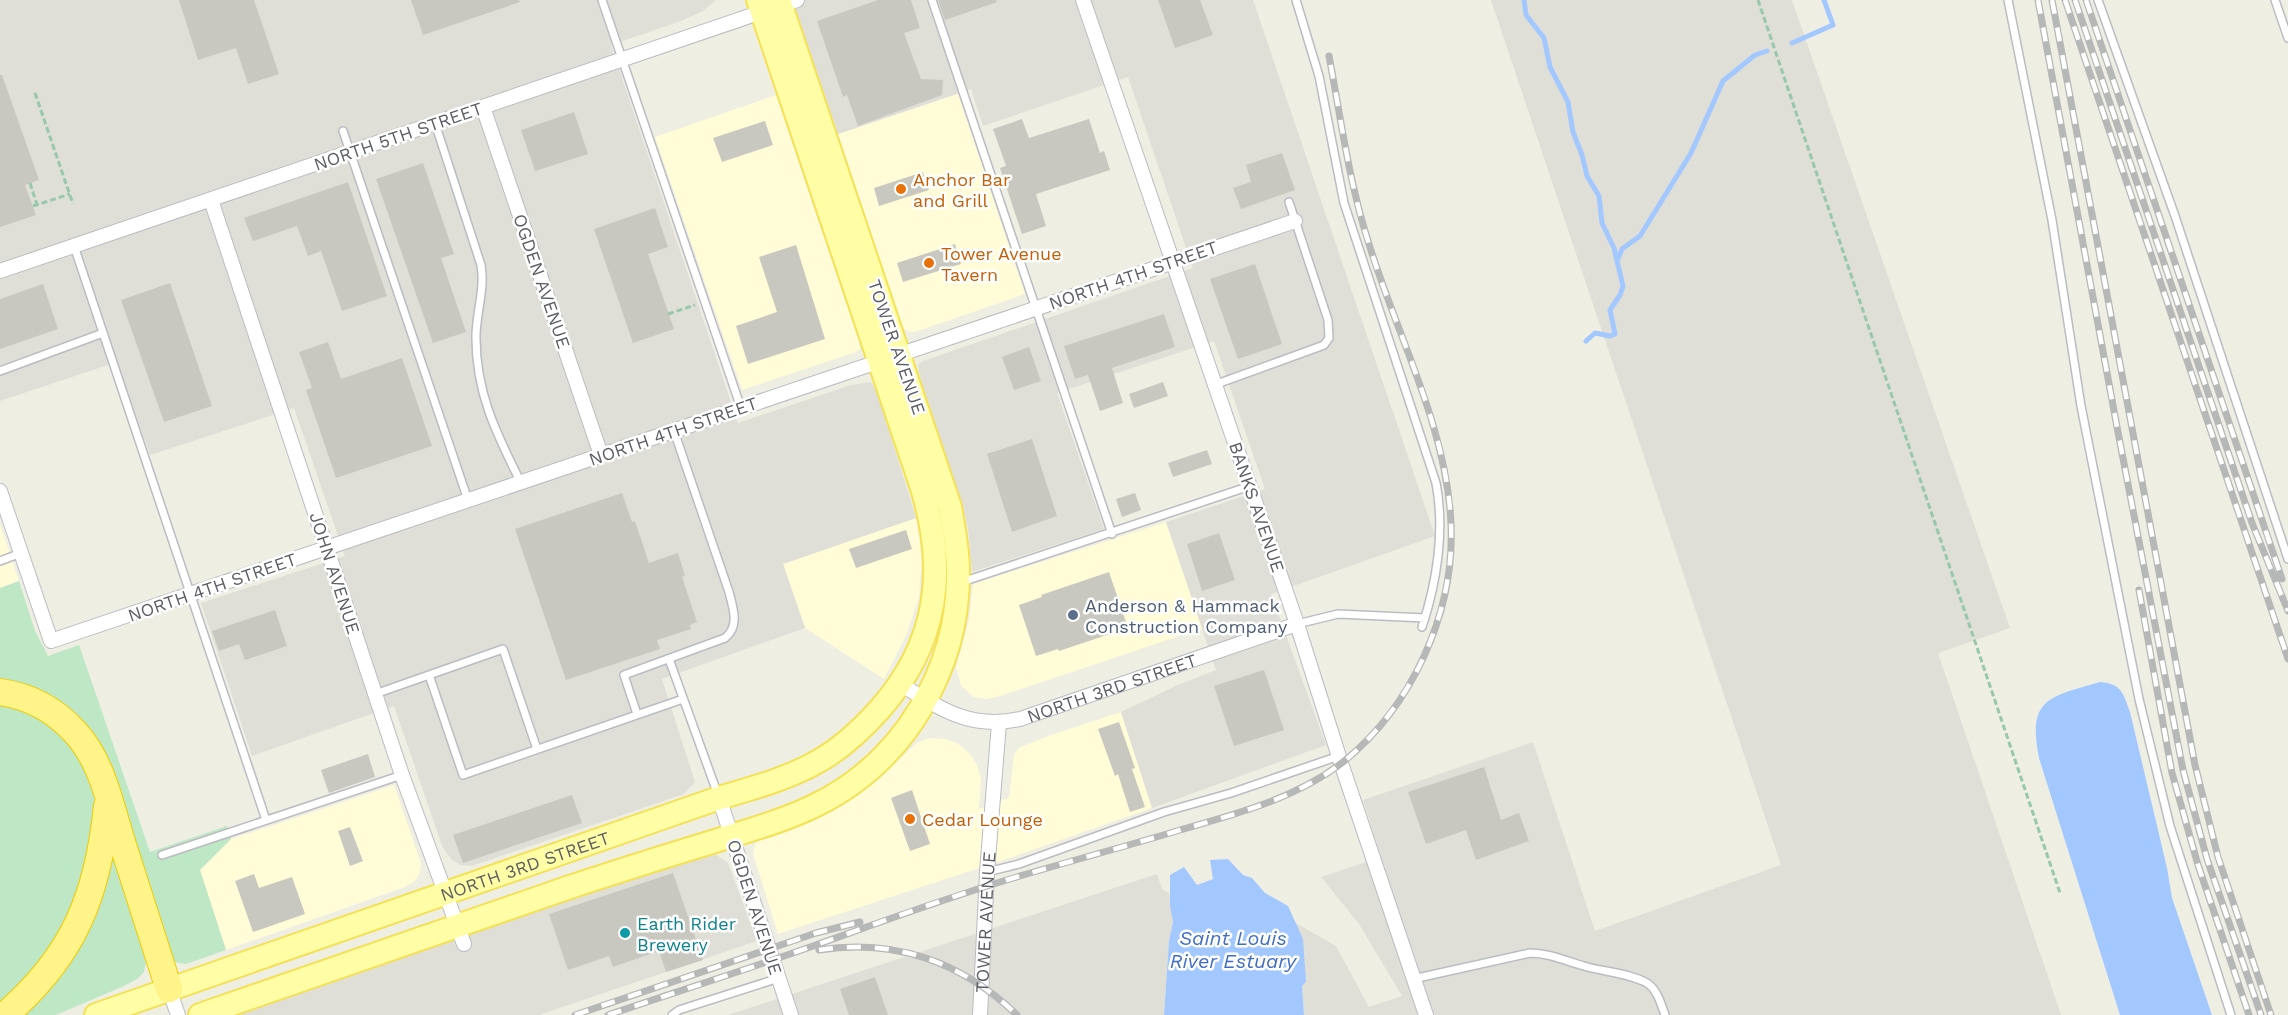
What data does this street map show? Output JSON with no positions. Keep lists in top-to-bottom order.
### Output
{
  "streets": {
    "main road": ["TOWER AVENUE", "NORTH 3RD STREET"],
    "street": [
      "NORTH 5TH STREET",
      "NORTH 4TH STREET",
      "OGDEN AVENUE",
      "BANKS AVENUE",
      "JOHN AVENUE"
    ]
  },
  "crossings": [
    ["NORTH 5TH STREET", "OGDEN AVENUE"],
    ["NORTH 5TH STREET", "TOWER AVENUE"],
    ["NORTH 5TH STREET", "JOHN AVENUE"],
    ["NORTH 4TH STREET", "OGDEN AVENUE"],
    ["NORTH 4TH STREET", "TOWER AVENUE"],
    ["NORTH 4TH STREET", "BANKS AVENUE"],
    ["NORTH 4TH STREET", "JOHN AVENUE"],
    ["OGDEN AVENUE", "NORTH 3RD STREET"],
    ["TOWER AVENUE", "NORTH 3RD STREET"],
    ["BANKS AVENUE", "NORTH 3RD STREET"],
    ["JOHN AVENUE", "NORTH 3RD STREET"]
  ],
  "water": ["Saint Louis River Estuary"],
  "places": [
    "Anchor Bar and Grill",
    "Tower Avenue Tavern",
    "Anderson & Hammack Construction Company",
    "Cedar Lounge",
    "Earth Rider Brewery"
  ]
}
